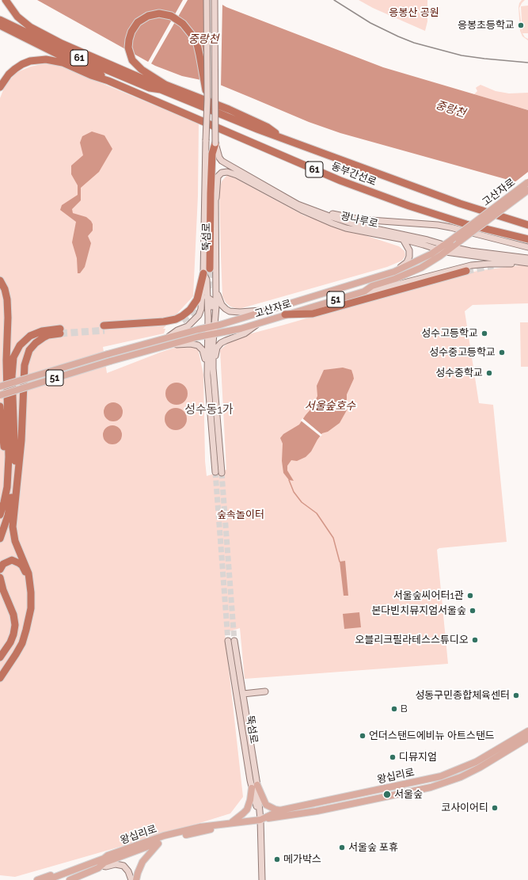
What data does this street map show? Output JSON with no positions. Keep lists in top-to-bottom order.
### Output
{
  "streets": {
    "highway": ["61", "동부간선로"],
    "main road": [
      "고산자로",
      "광나루로",
      "뚝섬로",
      "51",
      "왕십리로"
    ]
  },
  "crossings": [
    ["61", "동부간선로"],
    ["고산자로", "광나루로"],
    ["고산자로", "뚝섬로"],
    ["광나루로", "뚝섬로"],
    ["뚝섬로", "왕십리로"]
  ],
  "districts": ["성수동1가"],
  "water": ["중랑천", "서울숲호수"],
  "parks": ["응봉산 공원", "숲속놀이터"],
  "places": [
    "응봉초등학교",
    "성수고등학교",
    "성수중고등학교",
    "성수중학교",
    "서울숲씨어터1관",
    "본다빈치뮤지엄서울숲",
    "오블리크필라테스스튜디오",
    "성동구민종합체육센터",
    "B",
    "언더스탠드에비뉴 아트스탠드",
    "디뮤지엄",
    "서울숲",
    "코사이어티",
    "서울숲 포휴",
    "메가박스"
  ]
}
